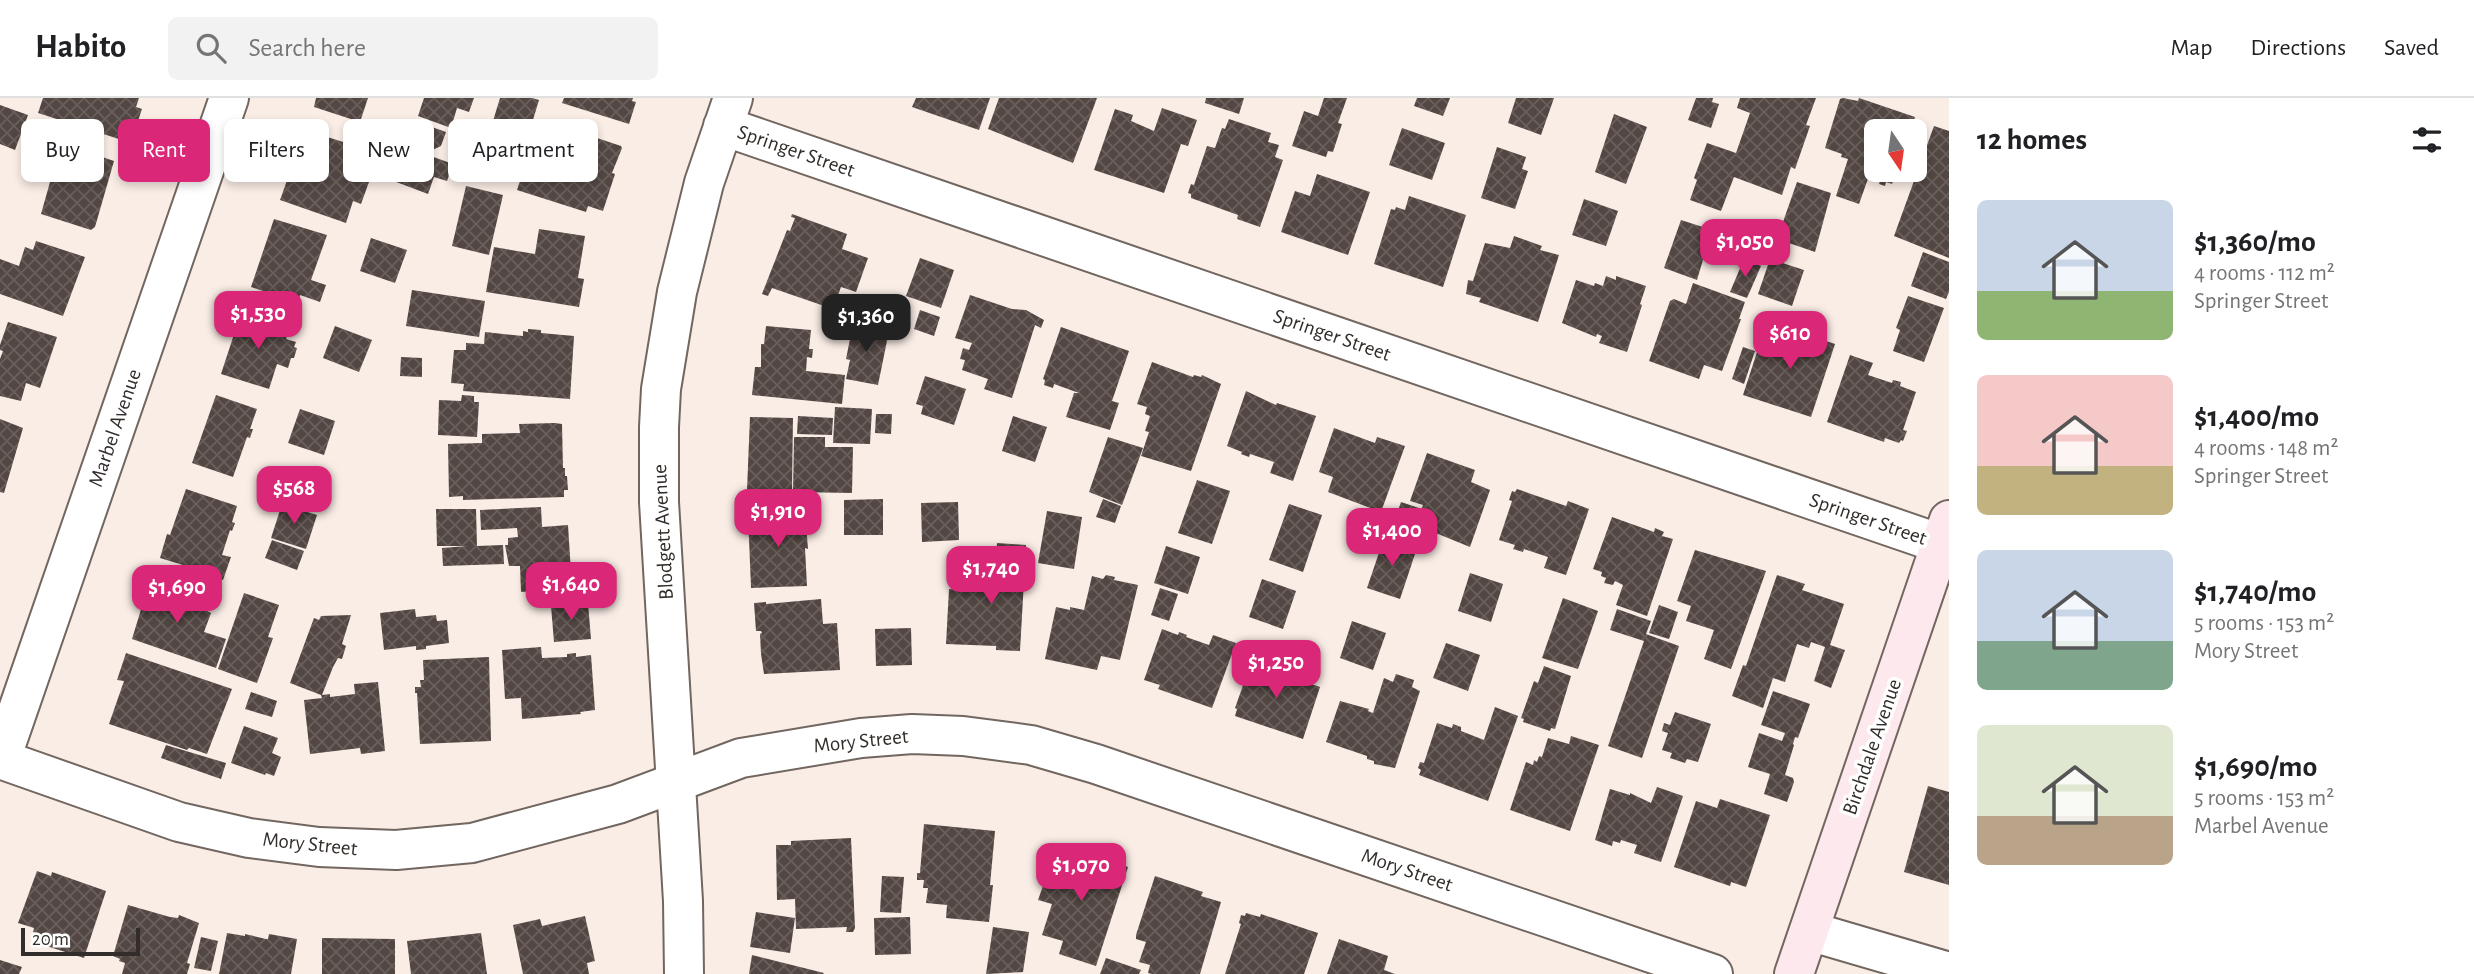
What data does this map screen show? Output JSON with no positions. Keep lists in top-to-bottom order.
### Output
{
  "streets": {
    "street": [
      "Springer Street",
      "Marbel Avenue",
      "Blodgett Avenue",
      "Mory Street",
      "Birchdale Avenue"
    ]
  },
  "crossings": [
    ["Springer Street", "Blodgett Avenue"],
    ["Springer Street", "Birchdale Avenue"],
    ["Marbel Avenue", "Mory Street"],
    ["Blodgett Avenue", "Mory Street"]
  ],
  "scale_bar": "20 m",
  "north": "bottom",
  "page": {
    "header": "Habito",
    "search": "Search here",
    "nav": ["Map", "Directions", "Saved"],
    "heading": "12 homes",
    "chip": [
      "Buy",
      "Rent",
      "Filters",
      "New",
      "Apartment"
    ],
    "list": [
      {
        "name": "$1,360/mo",
        "note": "4 rooms · 112 m² · Springer Street"
      },
      {
        "name": "$1,400/mo",
        "note": "4 rooms · 148 m² · Springer Street"
      },
      {
        "name": "$1,740/mo",
        "note": "5 rooms · 153 m² · Mory Street"
      },
      {
        "name": "$1,690/mo",
        "note": "5 rooms · 153 m² · Marbel Avenue"
      }
    ],
    "price": [
      "$1,050",
      "$1,530",
      "$1,360",
      "$610",
      "$568",
      "$1,910",
      "$1,400",
      "$1,740",
      "$1,640",
      "$1,690",
      "$1,250",
      "$1,070"
    ],
    "scale": "20 m"
  }
}
